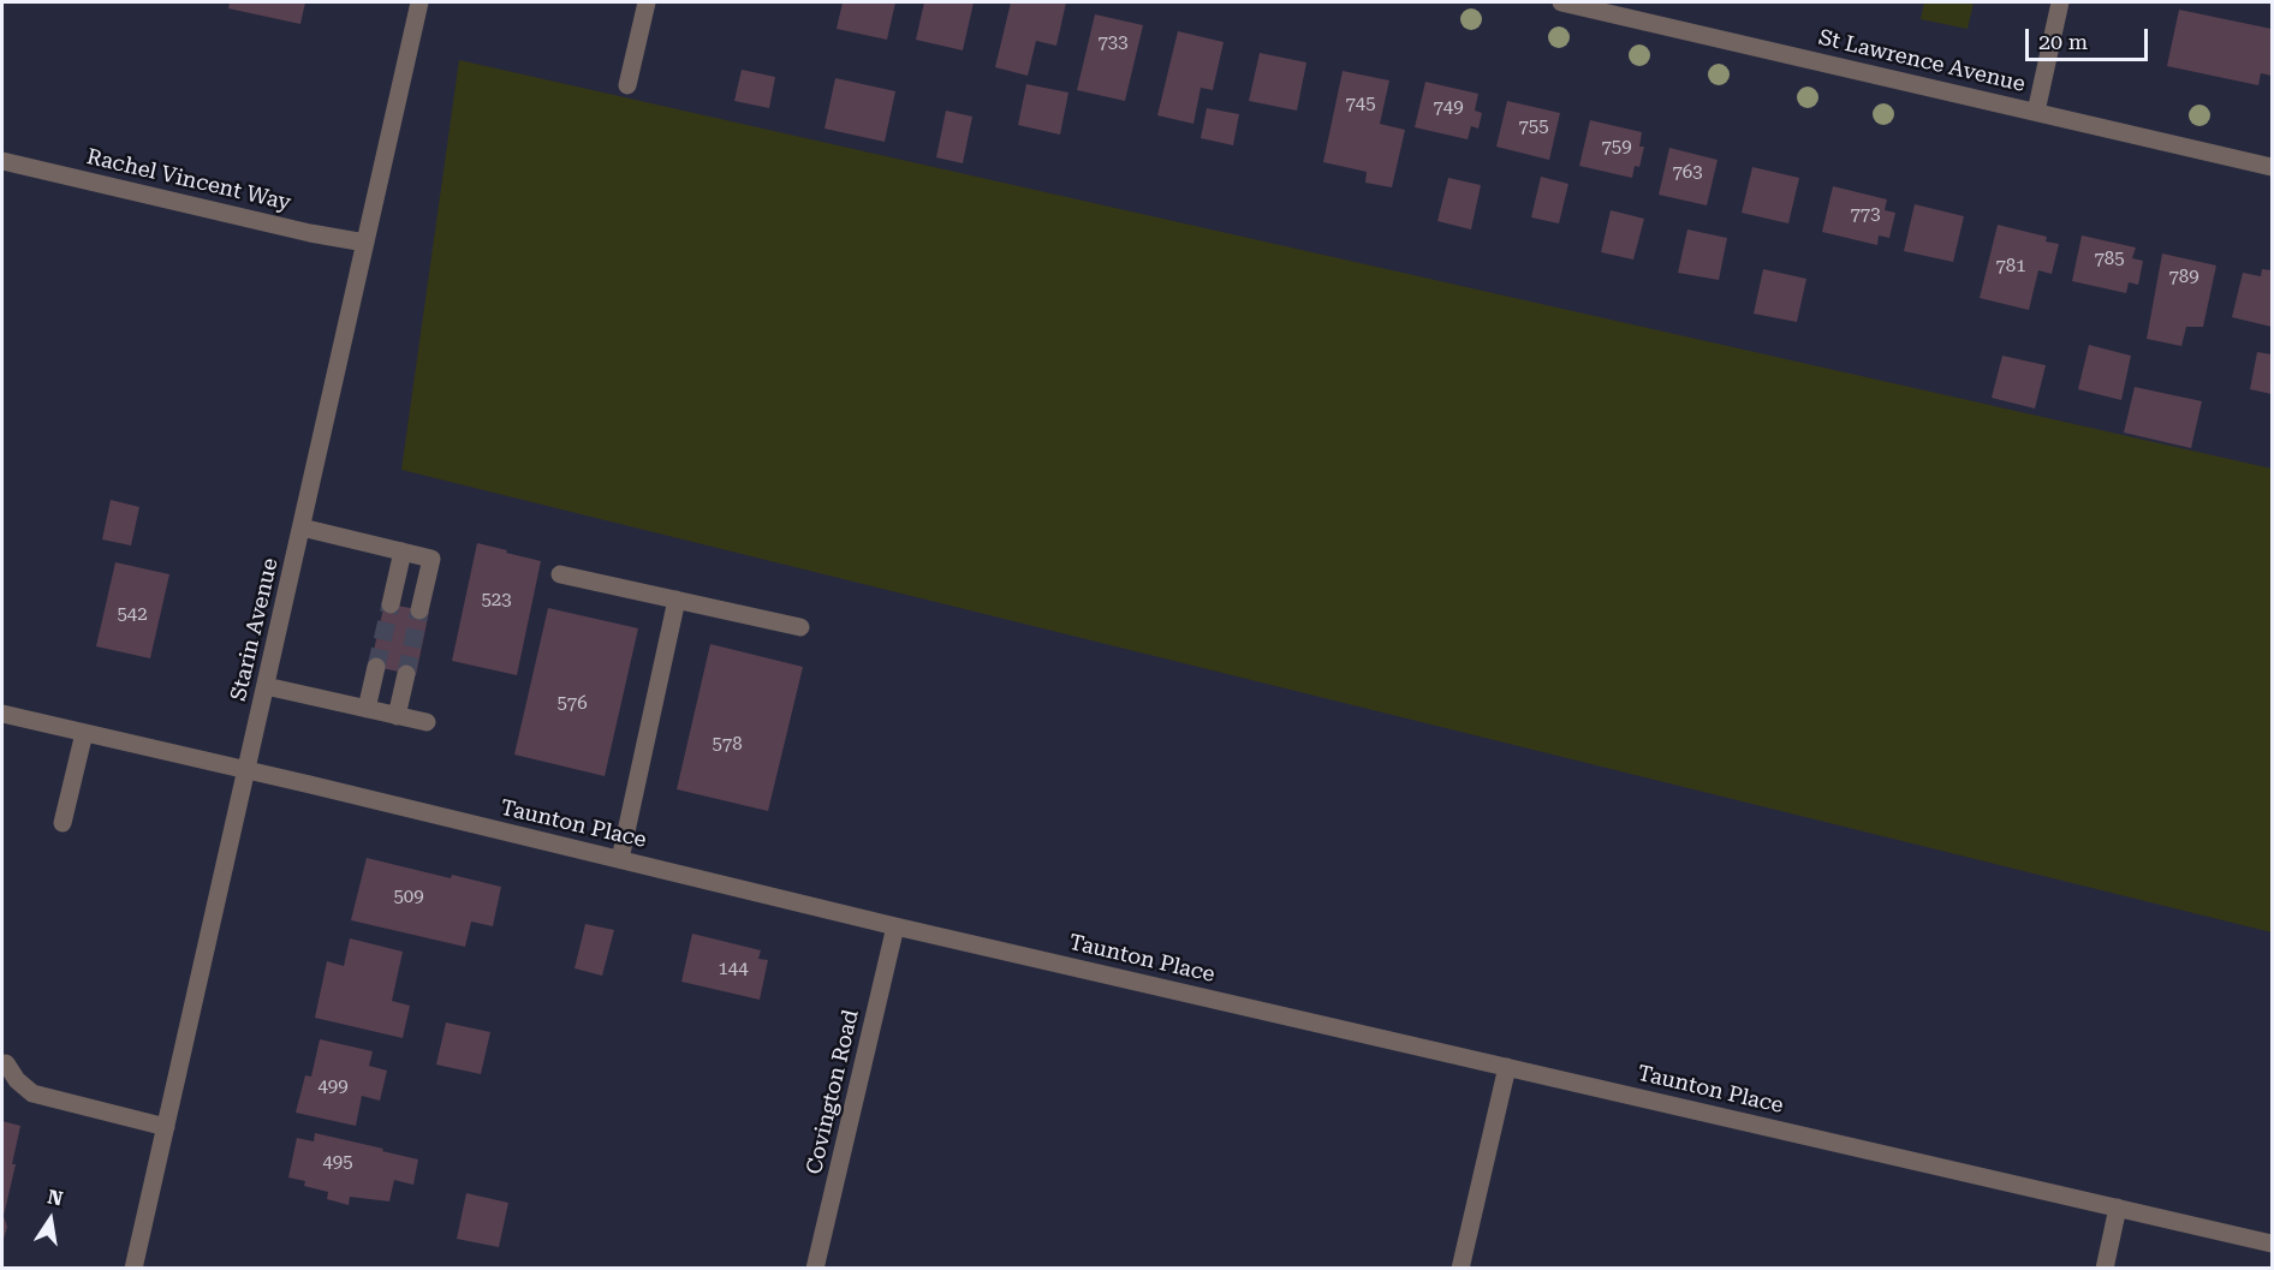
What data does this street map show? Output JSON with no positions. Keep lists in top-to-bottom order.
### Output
{
  "streets": {
    "street": [
      "St Lawrence Avenue",
      "Rachel Vincent Way",
      "Starin Avenue",
      "Taunton Place",
      "Covington Road"
    ]
  },
  "crossings": [
    ["Rachel Vincent Way", "Starin Avenue"],
    ["Starin Avenue", "Taunton Place"],
    ["Taunton Place", "Covington Road"]
  ],
  "house_numbers": [
    "733",
    "745",
    "749",
    "755",
    "759",
    "763",
    "773",
    "785",
    "781",
    "789",
    "523",
    "542",
    "576",
    "578",
    "509",
    "144",
    "499",
    "495"
  ],
  "scale_bar": "20 m",
  "north": "top"
}
